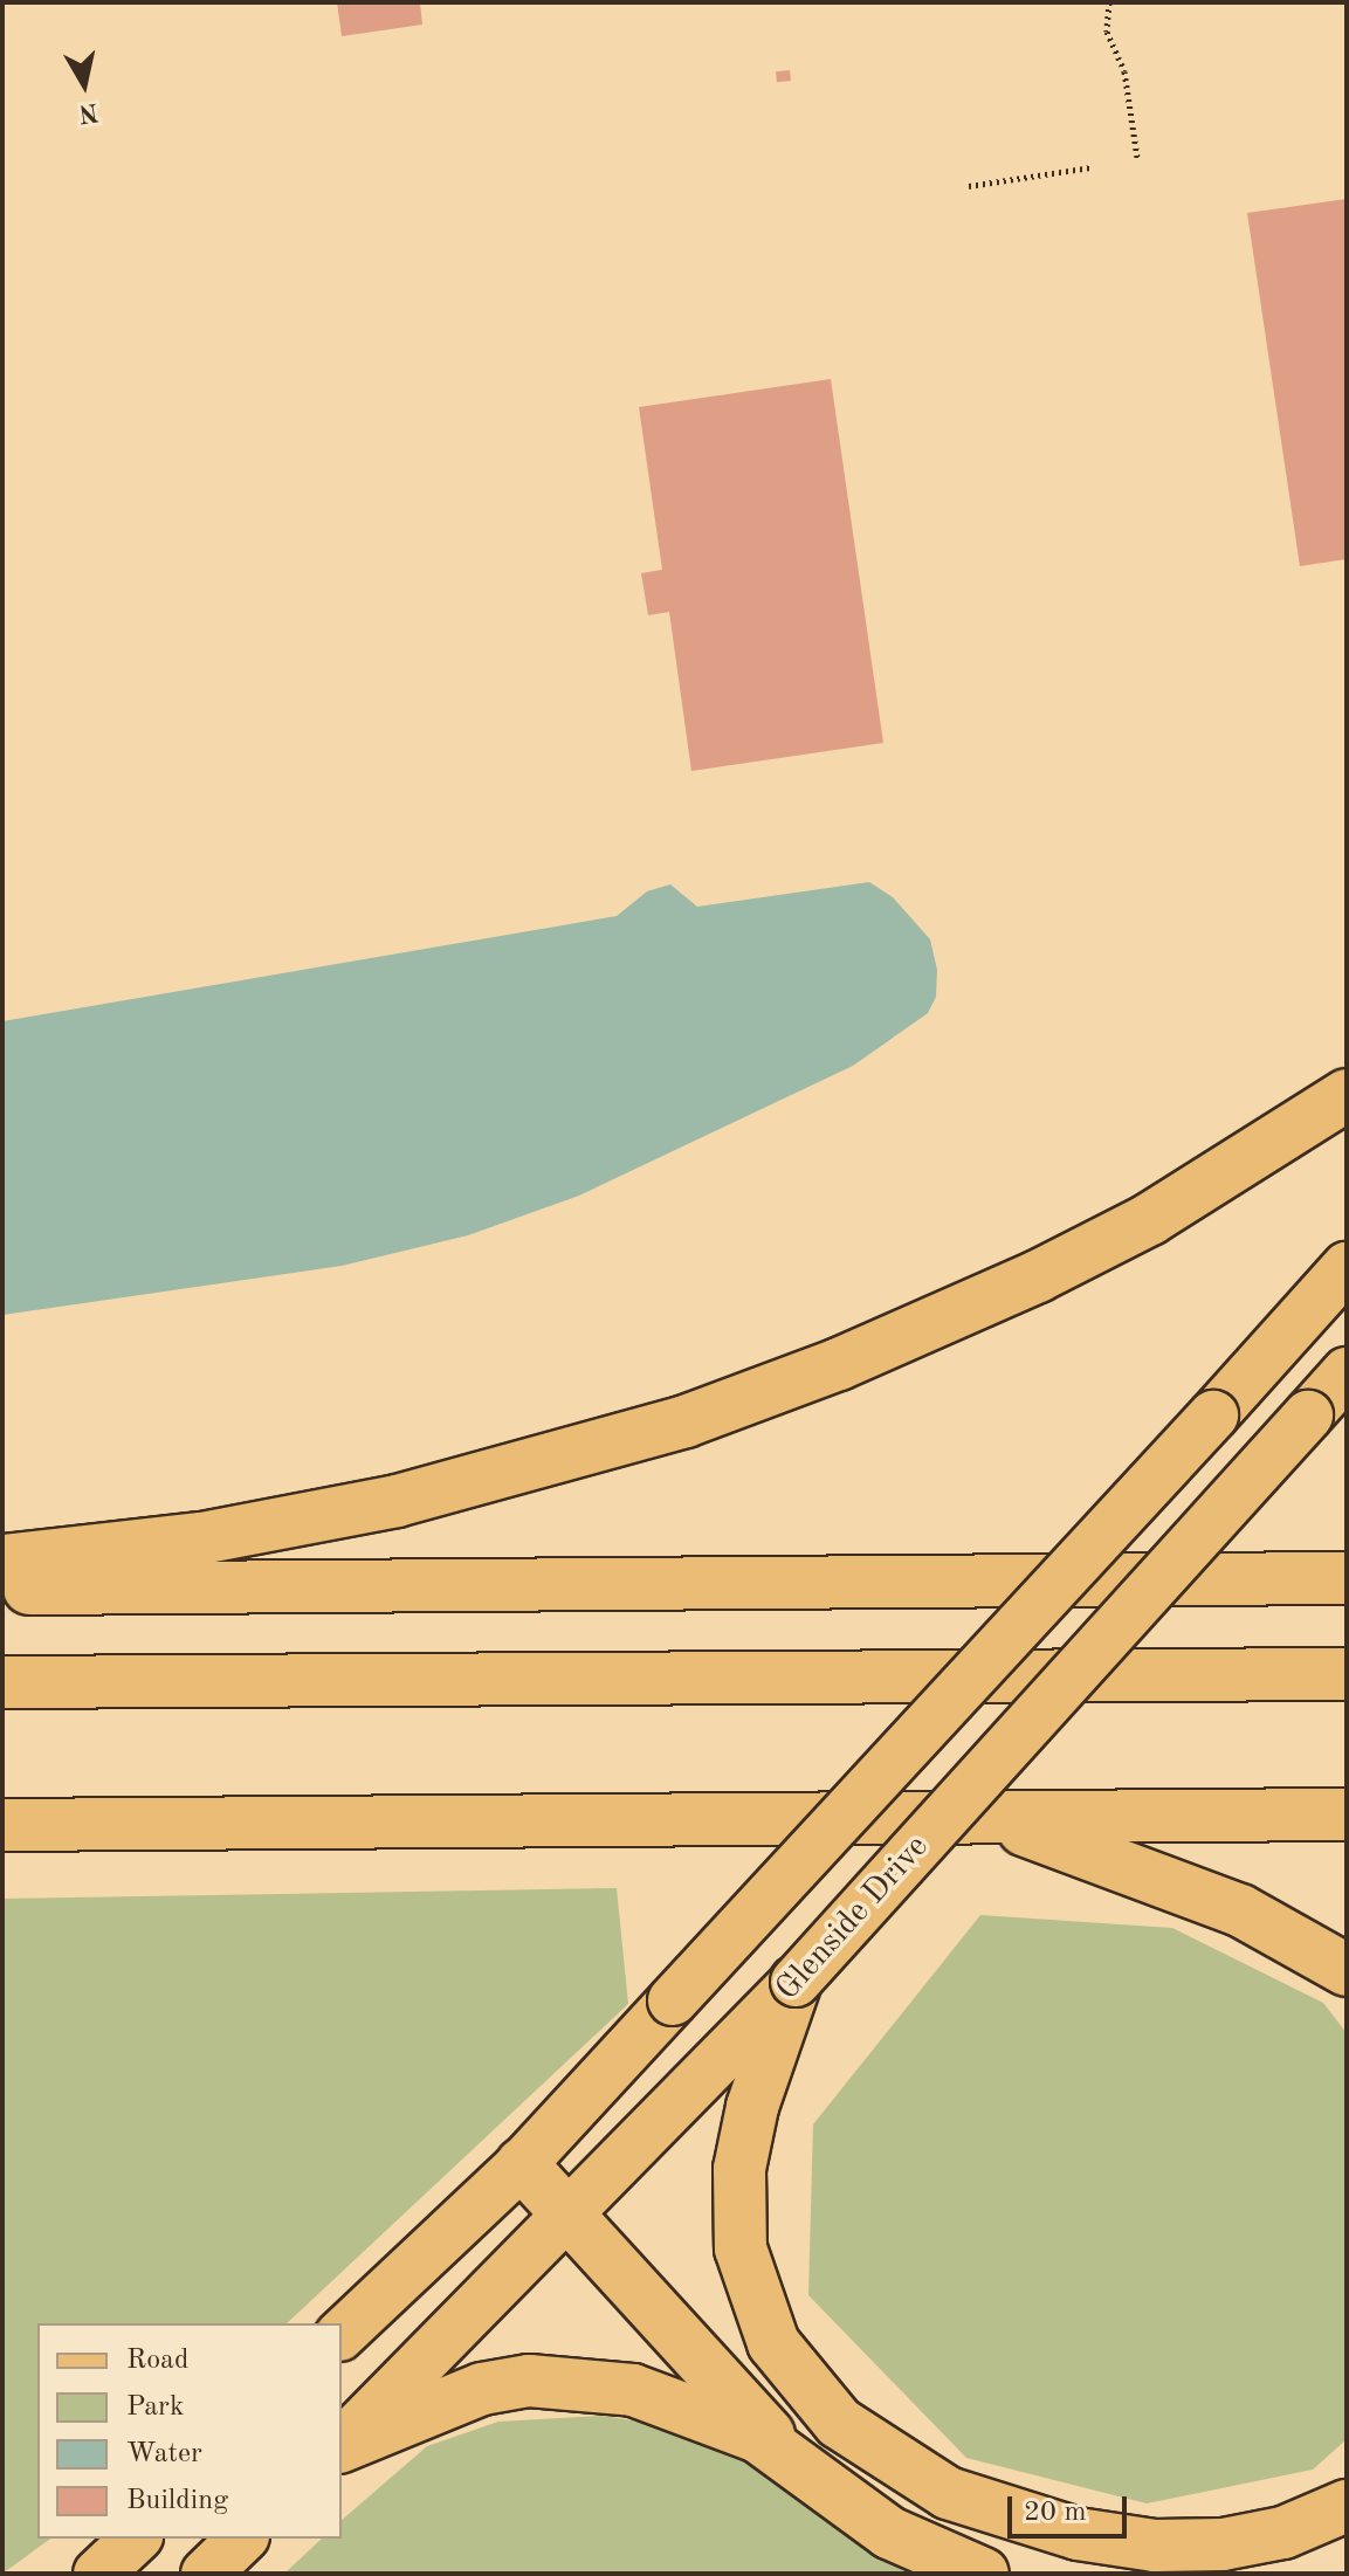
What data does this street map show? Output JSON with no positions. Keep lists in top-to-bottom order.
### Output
{
  "streets": {
    "main road": ["Glenside Drive"]
  },
  "legend": [
    "Road",
    "Park",
    "Water",
    "Building"
  ],
  "scale_bar": "20 m",
  "north": "bottom"
}
